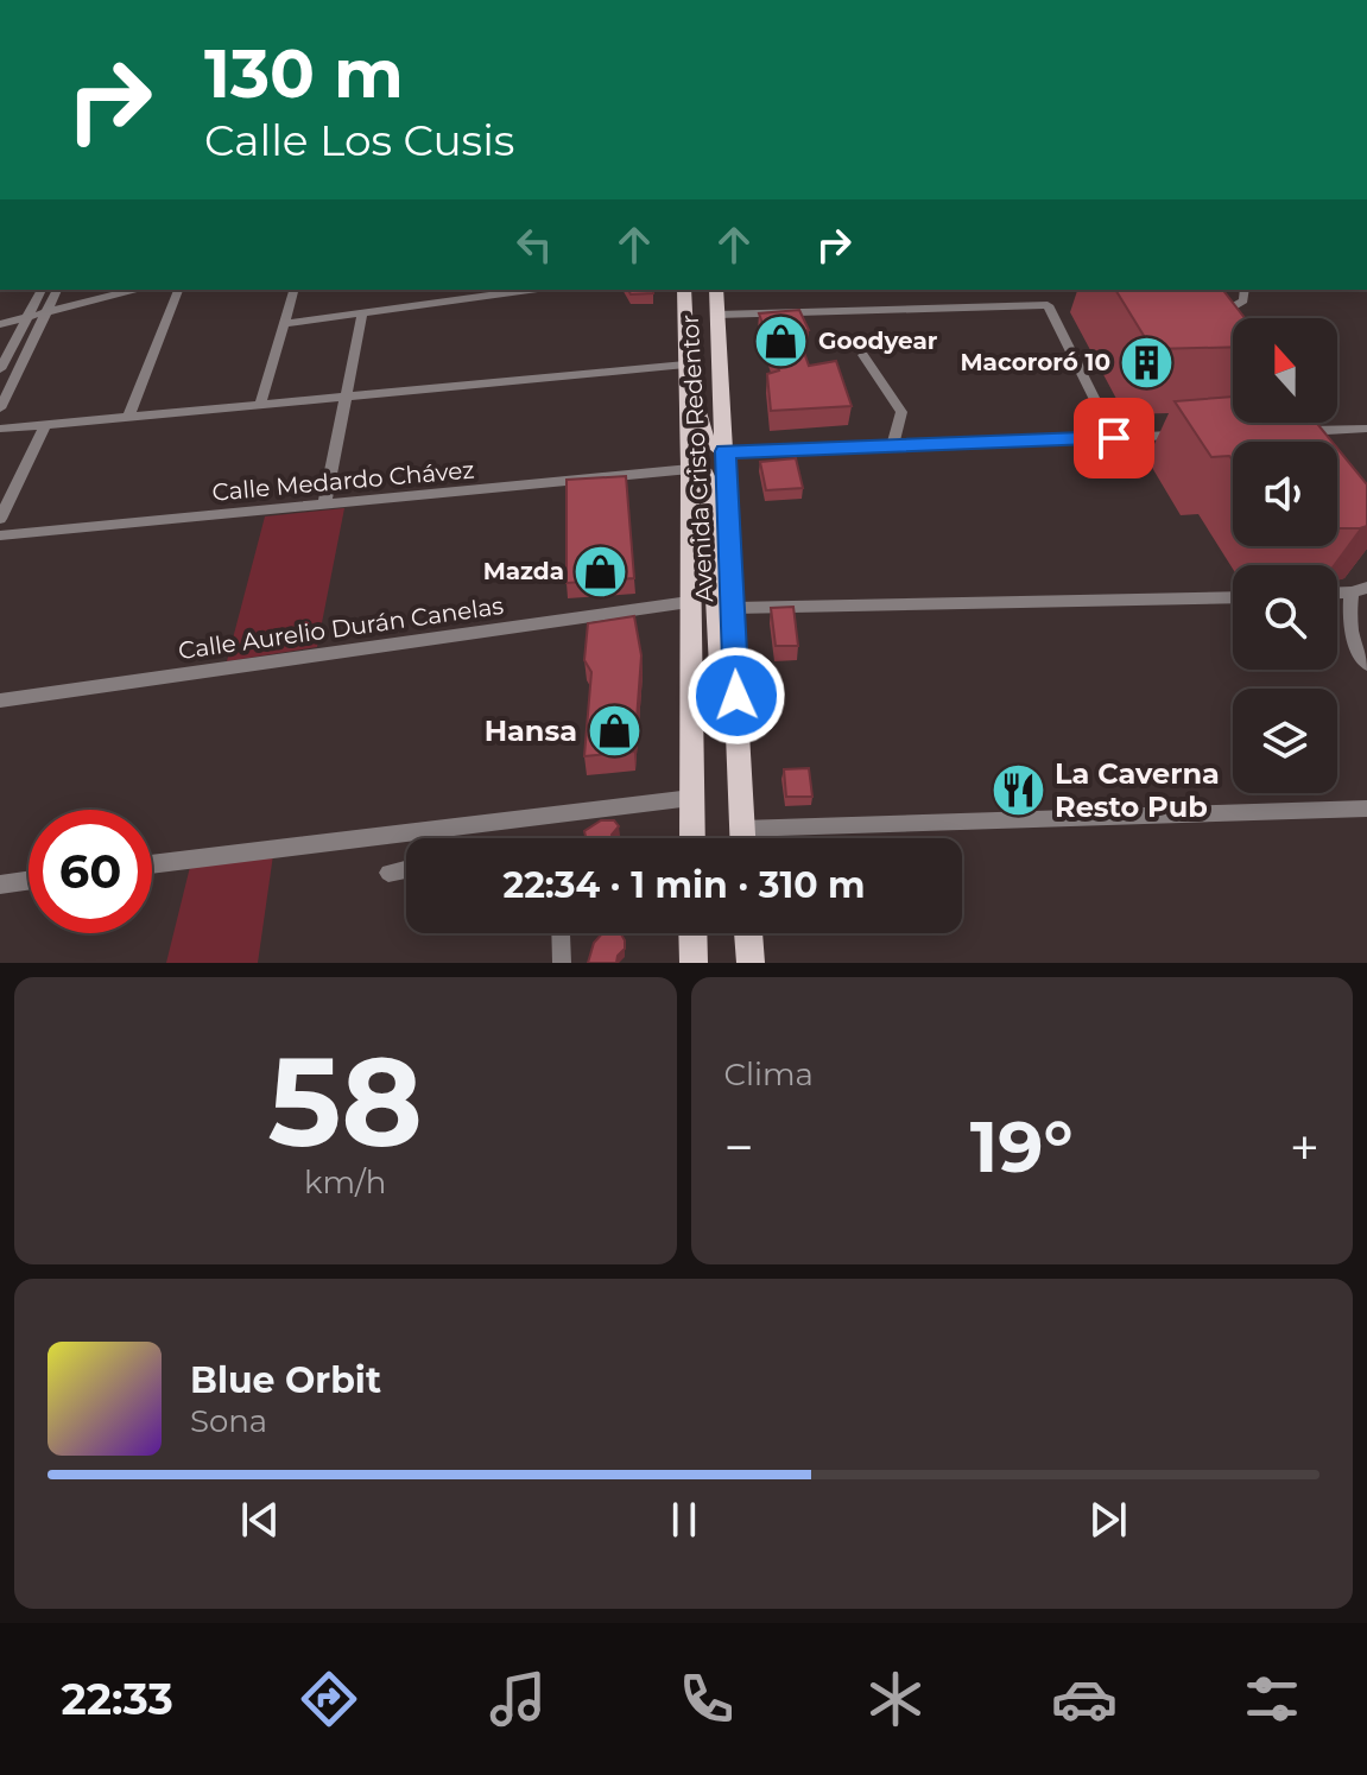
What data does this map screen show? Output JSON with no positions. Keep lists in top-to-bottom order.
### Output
{
  "streets": {
    "main road": ["Avenida Cristo Redentor"],
    "street": ["Calle Medardo Chávez", "Calle Aurelio Durán Canelas"]
  },
  "crossings": [
    ["Avenida Cristo Redentor", "Calle Medardo Chávez"],
    ["Avenida Cristo Redentor", "Calle Aurelio Durán Canelas"]
  ],
  "places": {
    "shop": ["Goodyear", "Mazda", "Hansa"],
    "building": ["Macororó 10"],
    "restaurant": ["La Caverna Resto Pub"]
  },
  "north": "top",
  "page": {
    "turn": ["130 m", "Calle Los Cusis"],
    "limit": "60",
    "trip": "22:34 · 1 min · 310 m",
    "tile": [
      ["58", "km/h"],
      "Clima"
    ],
    "heat": ["−", "19°", "+"],
    "song": ["Blue Orbit", "Sona"],
    "tabs": "22:33"
  }
}
